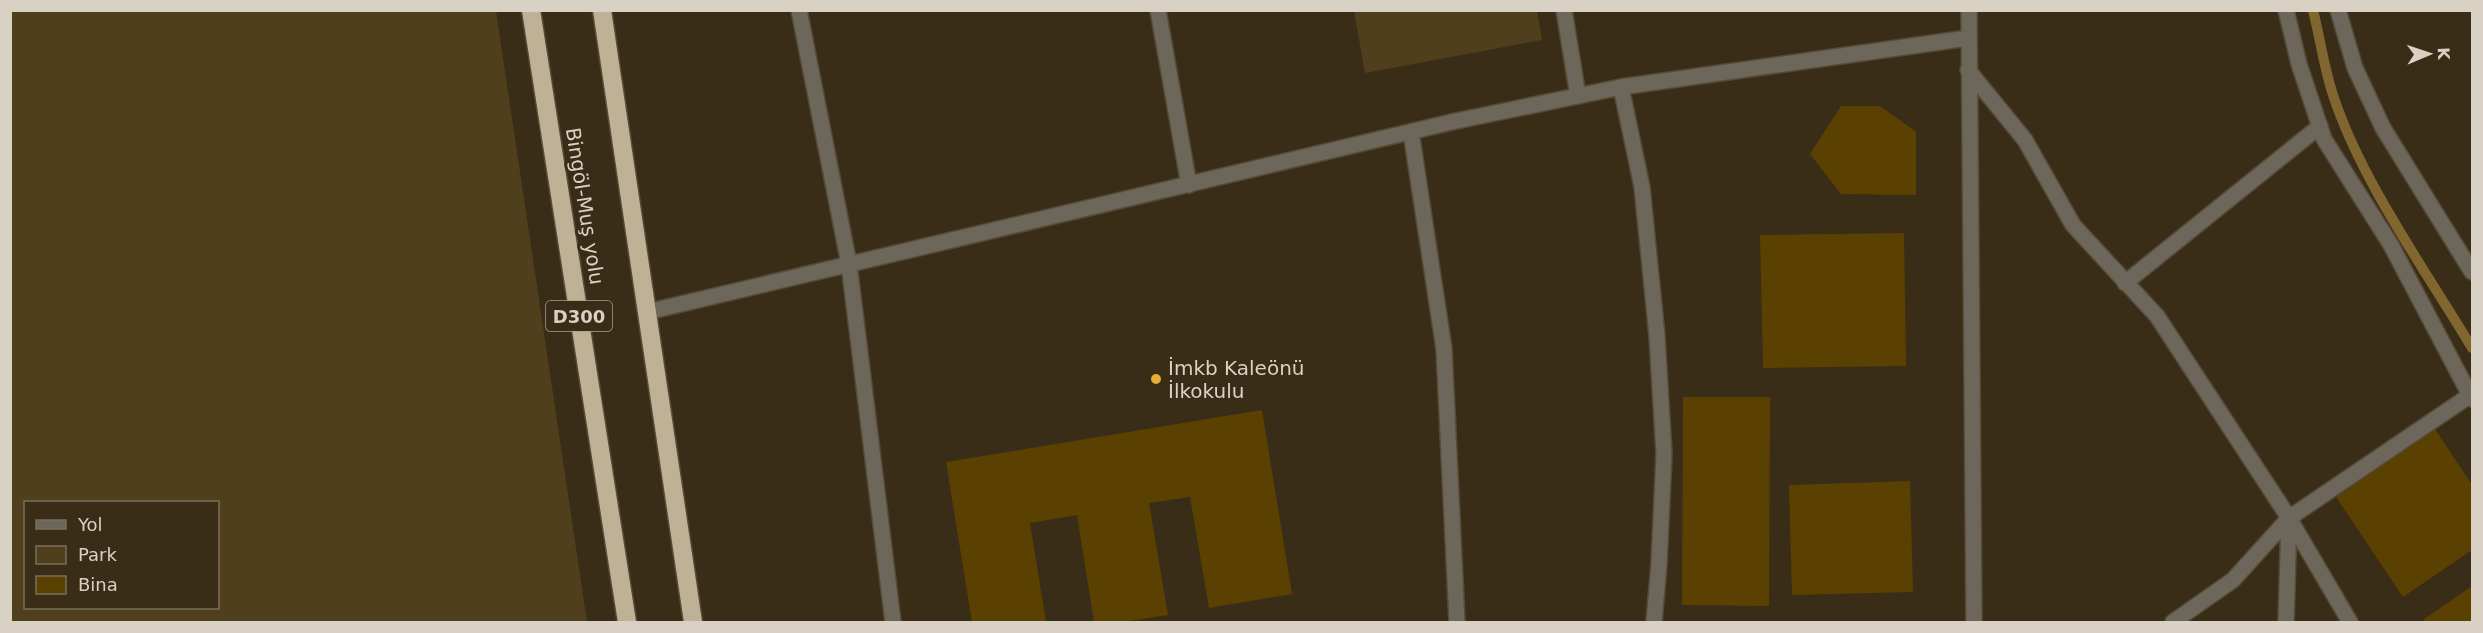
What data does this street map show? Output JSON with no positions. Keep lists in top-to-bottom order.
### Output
{
  "streets": {
    "highway": ["Bingöl-Muş yolu", "D300"]
  },
  "places": ["İmkb Kaleönü İlkokulu"],
  "legend": ["Yol", "Park", "Bina"],
  "north": "right"
}
